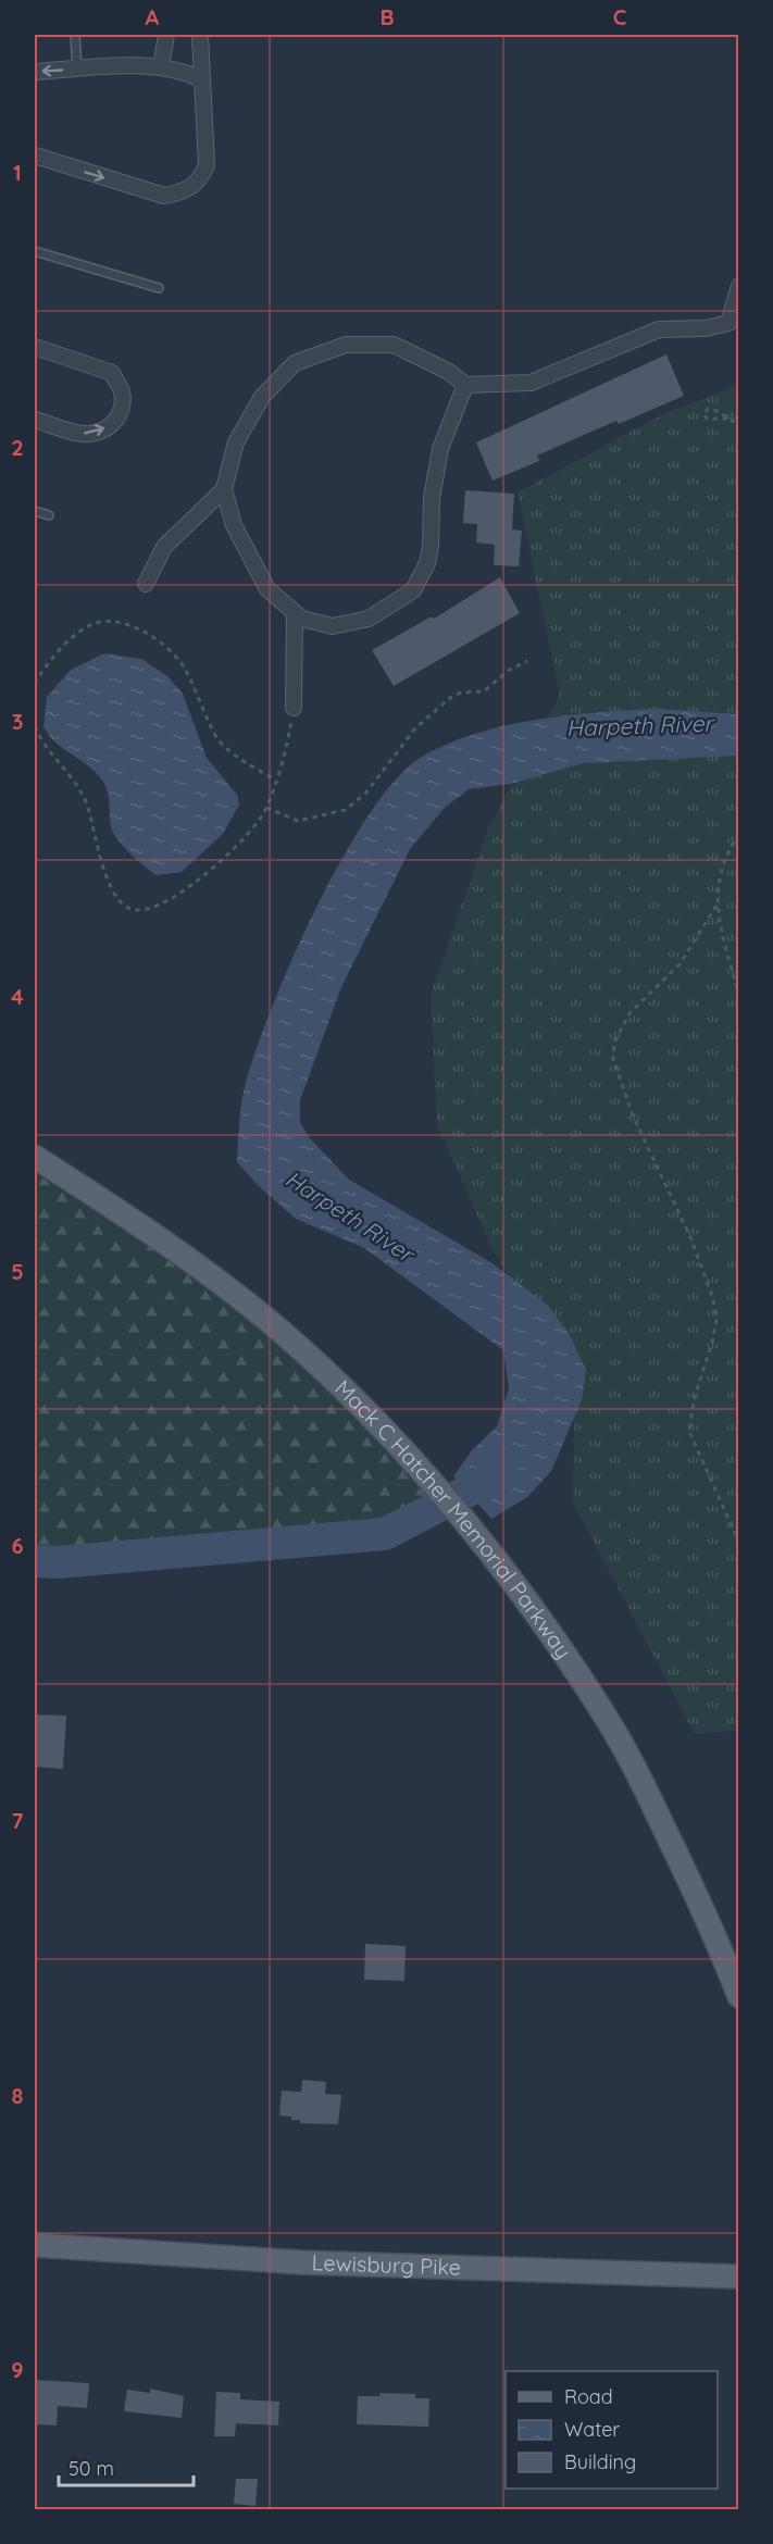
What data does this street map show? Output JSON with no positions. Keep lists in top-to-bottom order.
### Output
{
  "streets": {
    "main road": ["Mack C Hatcher Memorial Parkway", "Lewisburg Pike"]
  },
  "water": ["Harpeth River"],
  "legend": ["Road", "Water", "Building"],
  "scale_bar": "50 m",
  "grid": {
    "columns": ["A", "B", "C"],
    "rows": [
      "1",
      "2",
      "3",
      "4",
      "5",
      "6",
      "7",
      "8",
      "9"
    ]
  }
}
